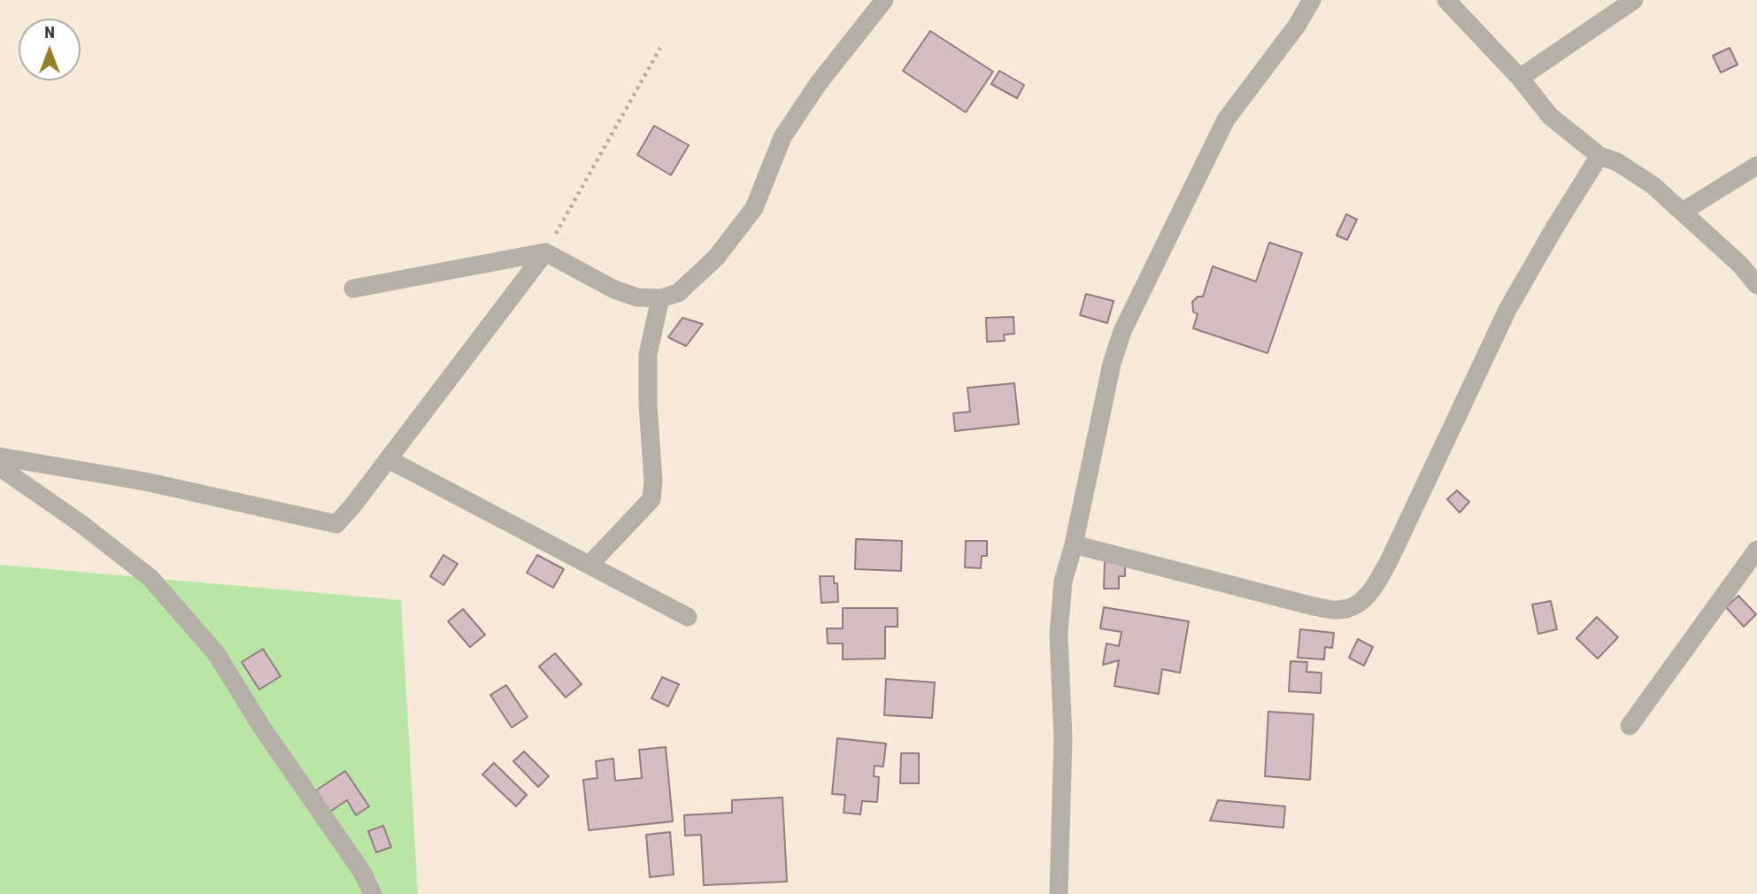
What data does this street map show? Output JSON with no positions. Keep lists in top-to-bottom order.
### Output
{
  "north": "top"
}
